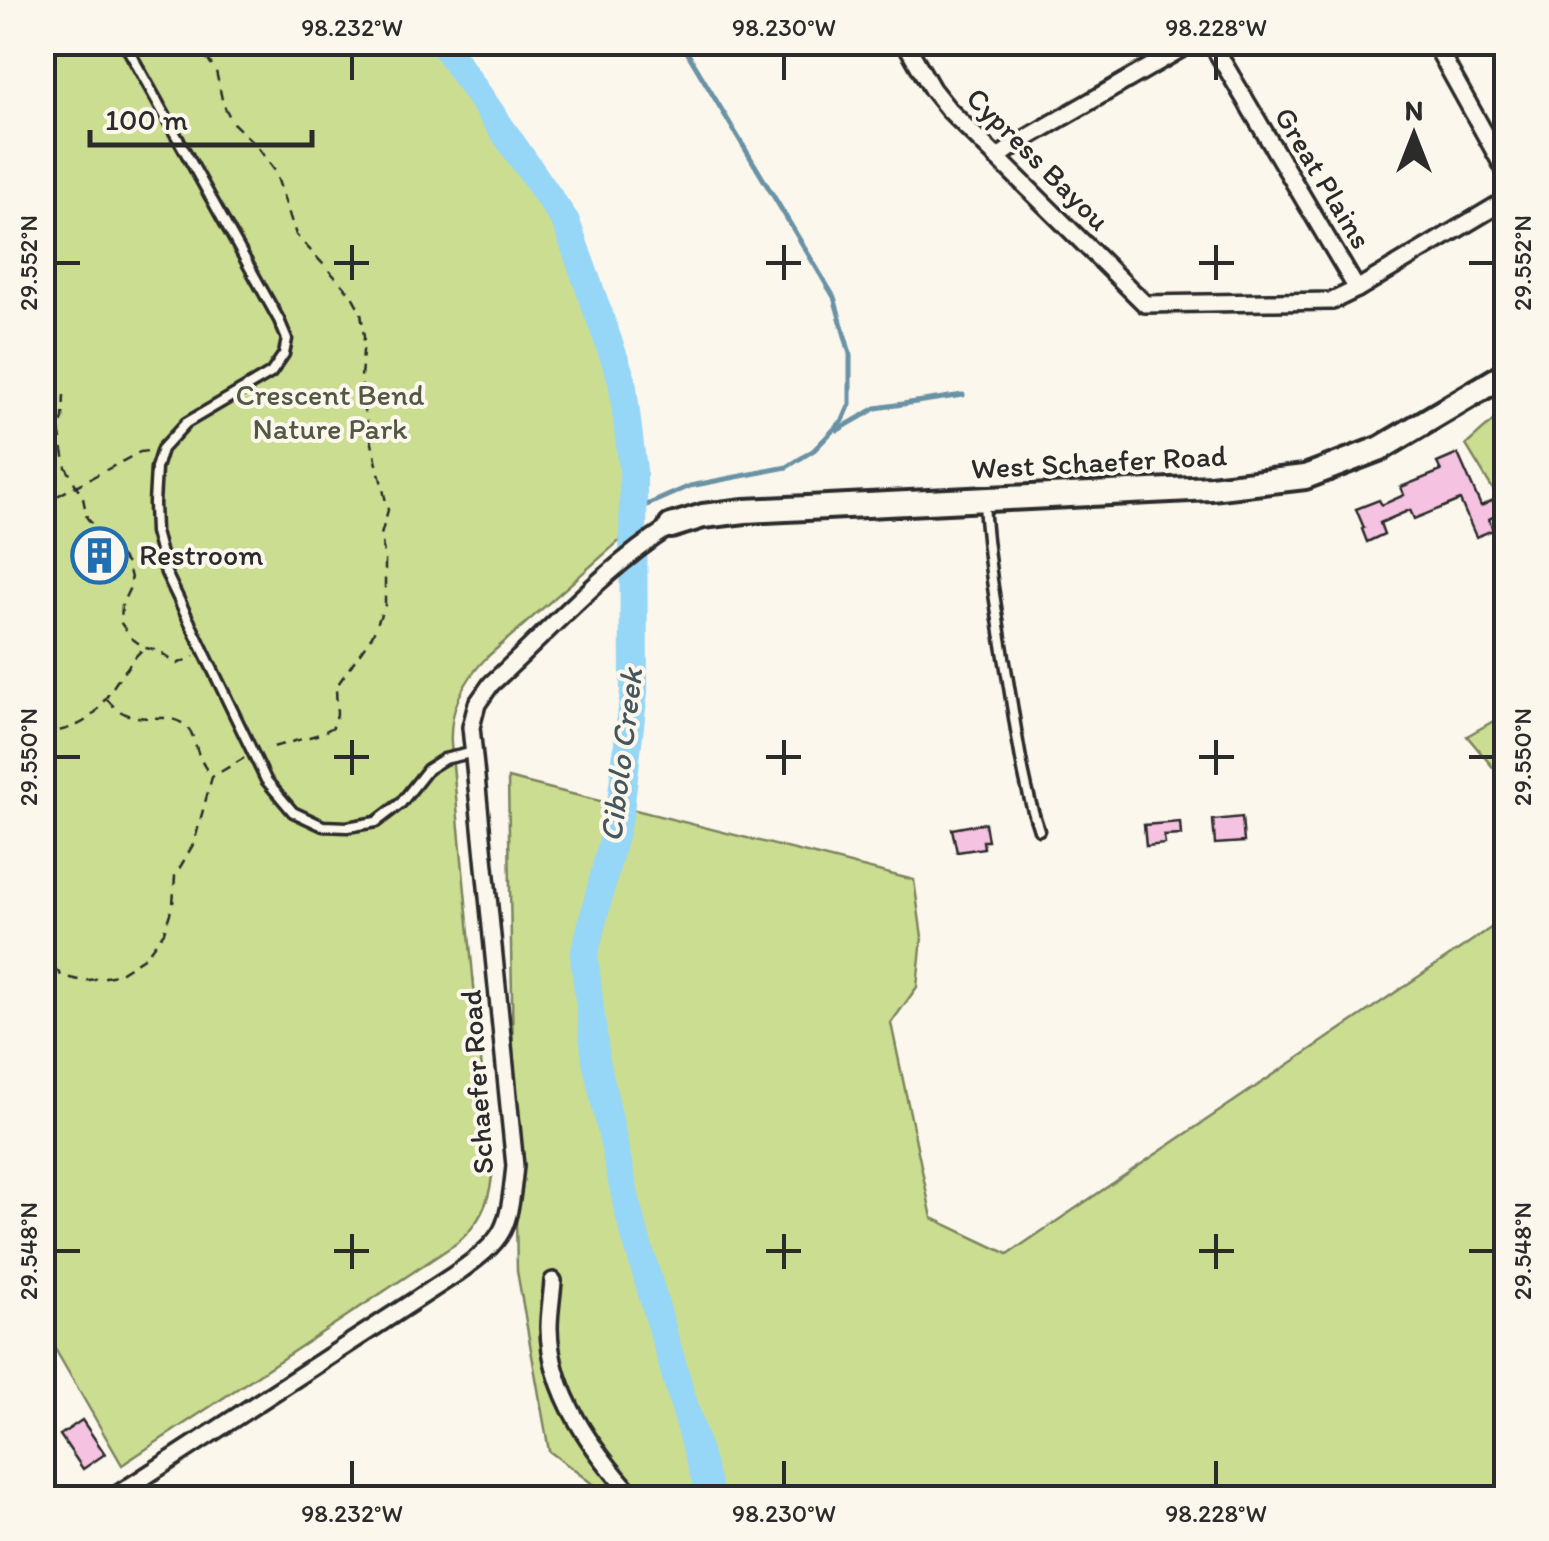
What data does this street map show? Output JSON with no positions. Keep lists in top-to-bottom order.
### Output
{
  "streets": {
    "street": [
      "Cypress Bayou",
      "Great Plains",
      "West Schaefer Road",
      "Schaefer Road"
    ]
  },
  "crossings": [
    ["Cypress Bayou", "Great Plains"],
    ["West Schaefer Road", "Schaefer Road"]
  ],
  "water": ["Cibolo Creek"],
  "parks": ["Crescent Bend Nature Park"],
  "places": {
    "building": ["Restroom"]
  },
  "scale_bar": "100 m",
  "north": "top",
  "coordinates": [
    "98.232°W",
    "98.230°W",
    "98.228°W",
    "29.552°N",
    "29.550°N",
    "29.548°N"
  ]
}
